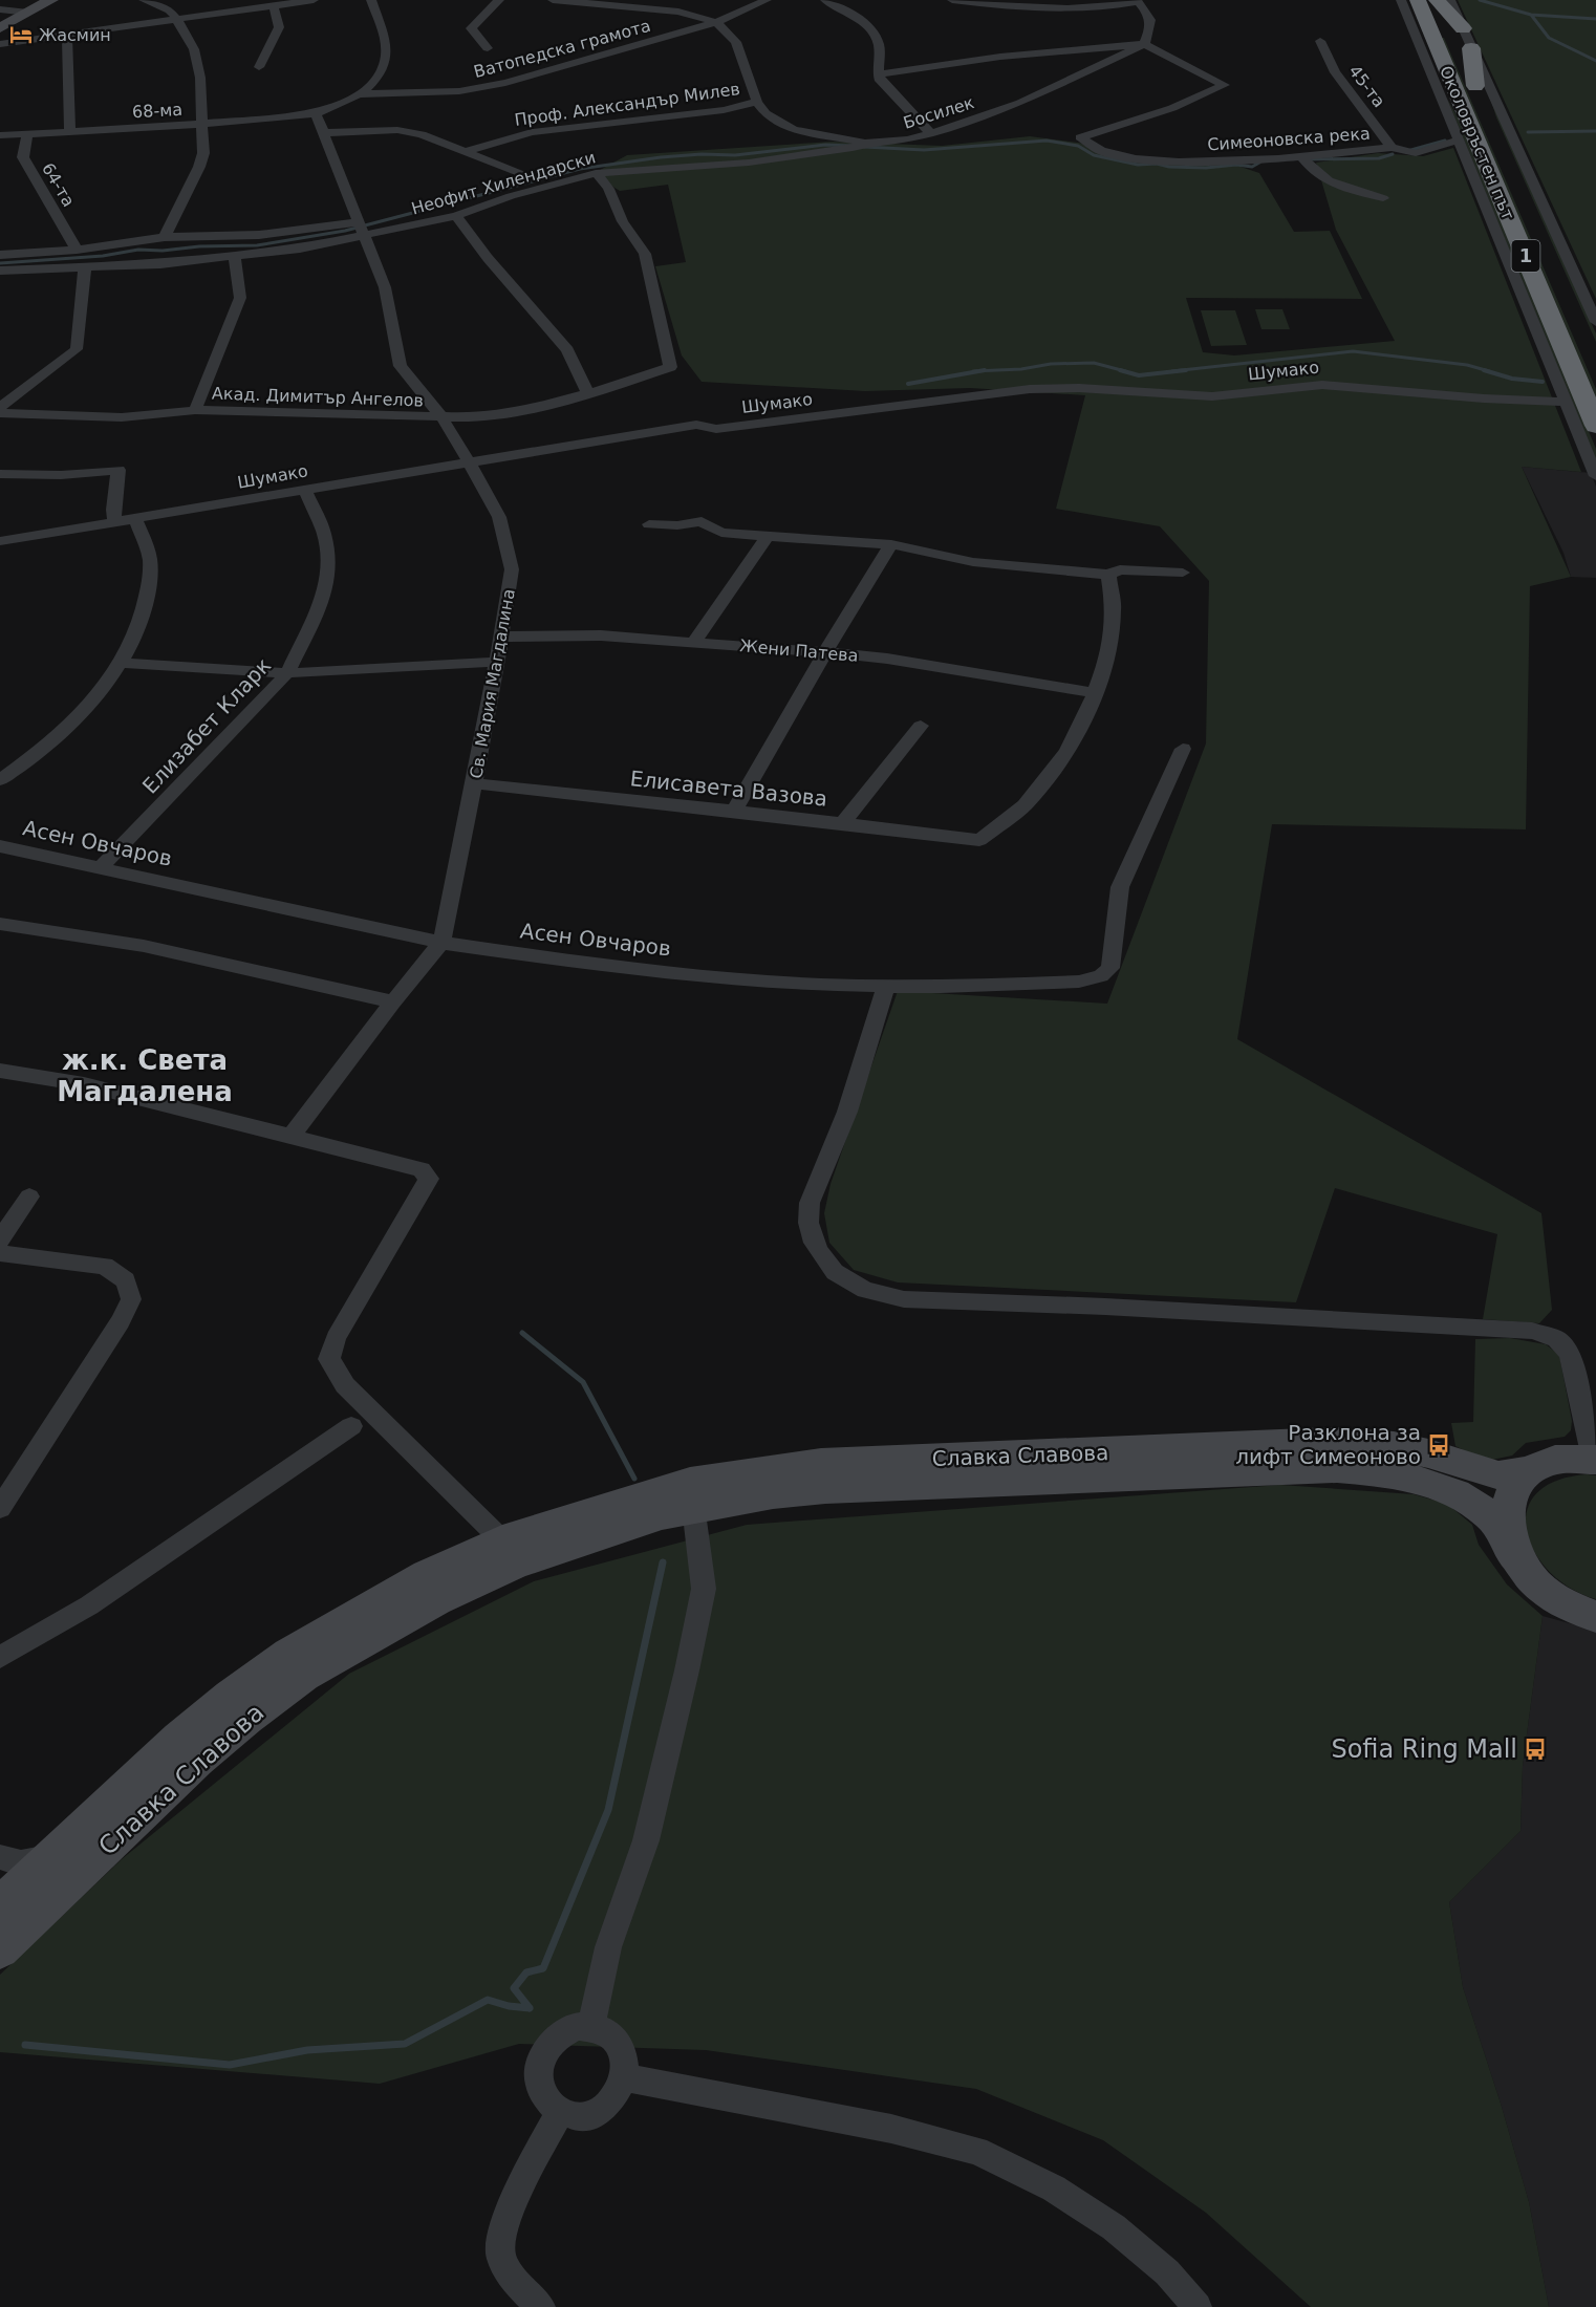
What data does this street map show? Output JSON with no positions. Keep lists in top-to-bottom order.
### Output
{
  "streets": {
    "highway": ["Околовръстен път", "1"],
    "street": [
      "Ватопедска грамота",
      "45-та",
      "Проф. Александър Милев",
      "68-ма",
      "Босилек",
      "Симеоновска река",
      "Неофит Хилендарски",
      "64-та",
      "Шумако",
      "Акад. Димитър Ангелов",
      "Жени Патева",
      "Св. Мария Магдалина",
      "Елизабет Кларк",
      "Елисавета Вазова",
      "Асен Овчаров",
      "Славка Славова"
    ]
  },
  "crossings": [
    ["Ватопедска грамота", "Босилек"],
    ["45-та", "Симеоновска река"],
    ["Проф. Александър Милев", "Босилек"],
    ["68-ма", "64-та"],
    ["68-ма", "Св. Мария Магдалина"],
    ["Босилек", "Симеоновска река"],
    ["Босилек", "Неофит Хилендарски"],
    ["Неофит Хилендарски", "64-та"],
    ["Неофит Хилендарски", "Акад. Димитър Ангелов"],
    ["Неофит Хилендарски", "Св. Мария Магдалина"],
    ["Шумако", "Св. Мария Магдалина"],
    ["Шумако", "Елизабет Кларк"],
    ["Акад. Димитър Ангелов", "Св. Мария Магдалина"],
    ["Жени Патева", "Св. Мария Магдалина"],
    ["Жени Патева", "Елисавета Вазова"],
    ["Св. Мария Магдалина", "Елисавета Вазова"],
    ["Св. Мария Магдалина", "Асен Овчаров"],
    ["Елизабет Кларк", "Асен Овчаров"]
  ],
  "districts": ["ж.к. Света Магдалена"],
  "places": {
    "hotel": ["Жасмин"],
    "bus stop": ["Разклона за лифт Симеоново", "Sofia Ring Mall"]
  }
}
